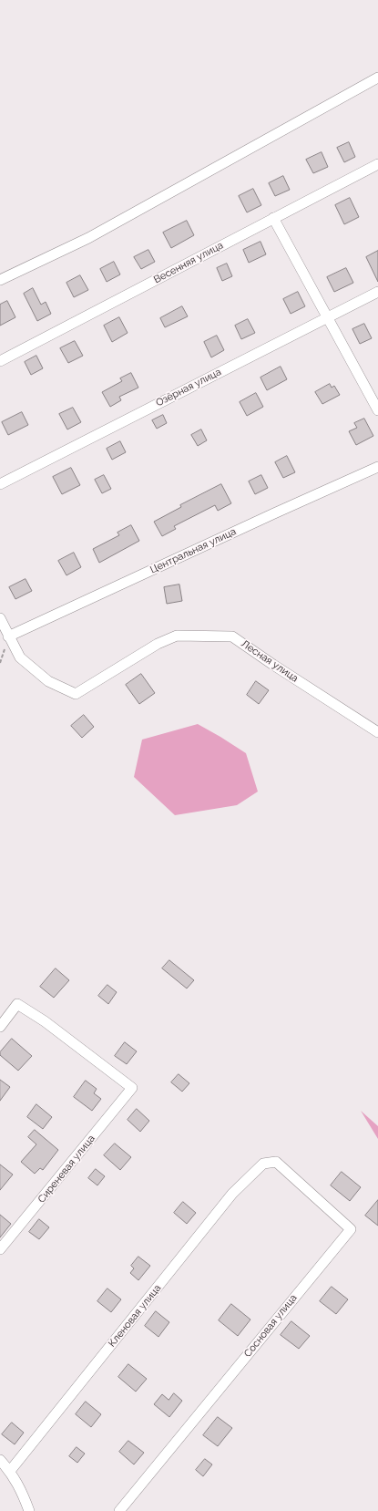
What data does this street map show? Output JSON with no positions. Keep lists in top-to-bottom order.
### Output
{
  "streets": {
    "street": [
      "Весенняя улица",
      "Озёрная улица",
      "Центральная улица",
      "Лесная улица",
      "Сиреневая улица",
      "Кленовая улица",
      "Сосновая улица"
    ]
  },
  "crossings": [
    ["Центральная улица", "Лесная улица"],
    ["Кленовая улица", "Сосновая улица"]
  ]
}
